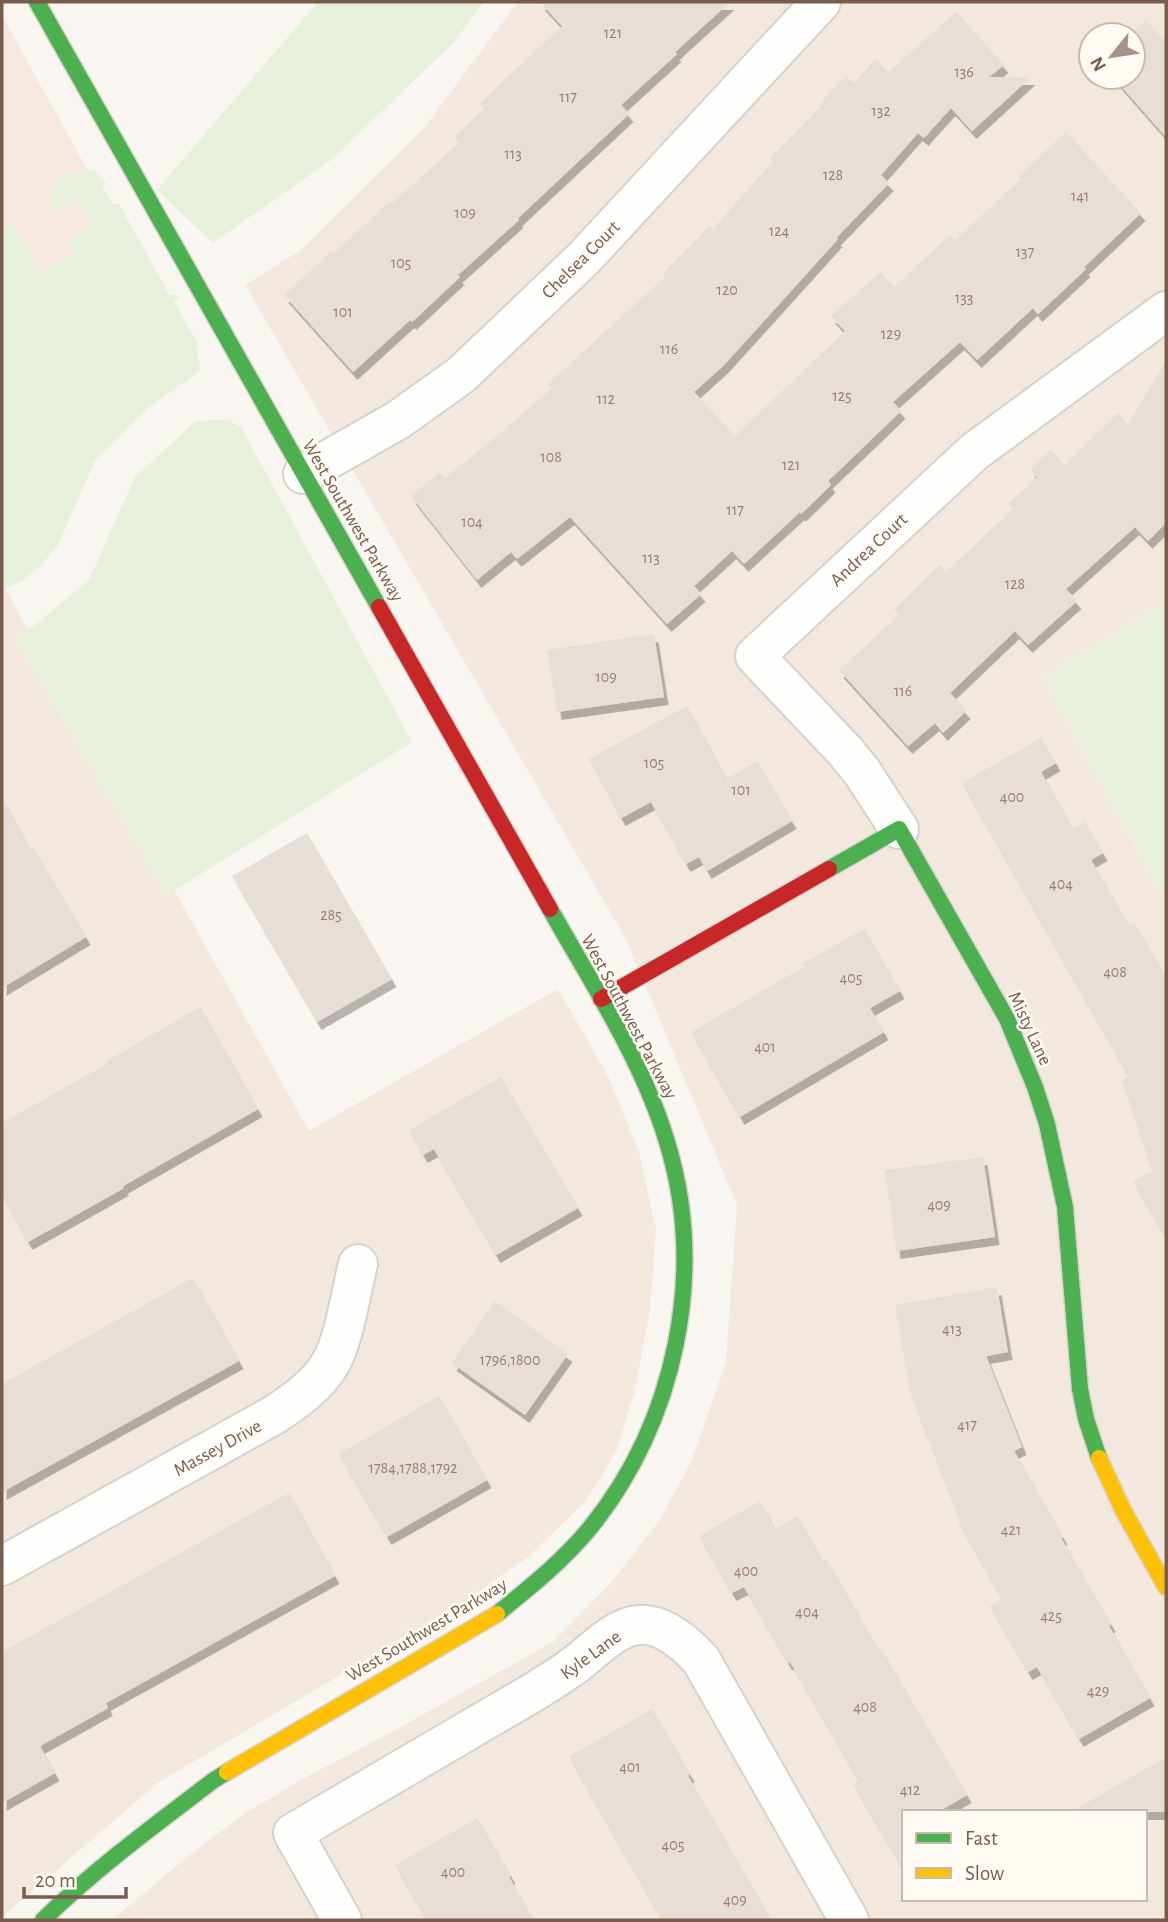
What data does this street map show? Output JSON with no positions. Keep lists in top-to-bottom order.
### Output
{
  "streets": {
    "street": [
      "Chelsea Court",
      "West Southwest Parkway",
      "Andrea Court",
      "Misty Lane",
      "Massey Drive",
      "Kyle Lane"
    ]
  },
  "crossings": [
    ["Chelsea Court", "West Southwest Parkway"],
    ["Andrea Court", "Misty Lane"]
  ],
  "house_numbers": [
    "121",
    "136",
    "117",
    "132",
    "113",
    "128",
    "141",
    "109",
    "124",
    "137",
    "105",
    "120",
    "133",
    "101",
    "129",
    "116",
    "125",
    "112",
    "108",
    "121",
    "117",
    "104",
    "113",
    "128",
    "109",
    "116",
    "105",
    "101",
    "400",
    "404",
    "285",
    "408",
    "405",
    "401",
    "409",
    "413",
    "1796,1800",
    "417",
    "1784,1788,1792",
    "421",
    "400",
    "404",
    "425",
    "429",
    "408",
    "401",
    "412",
    "405",
    "400",
    "409"
  ],
  "legend": ["Fast", "Slow"],
  "scale_bar": "20 m",
  "north": "bottom left"
}
